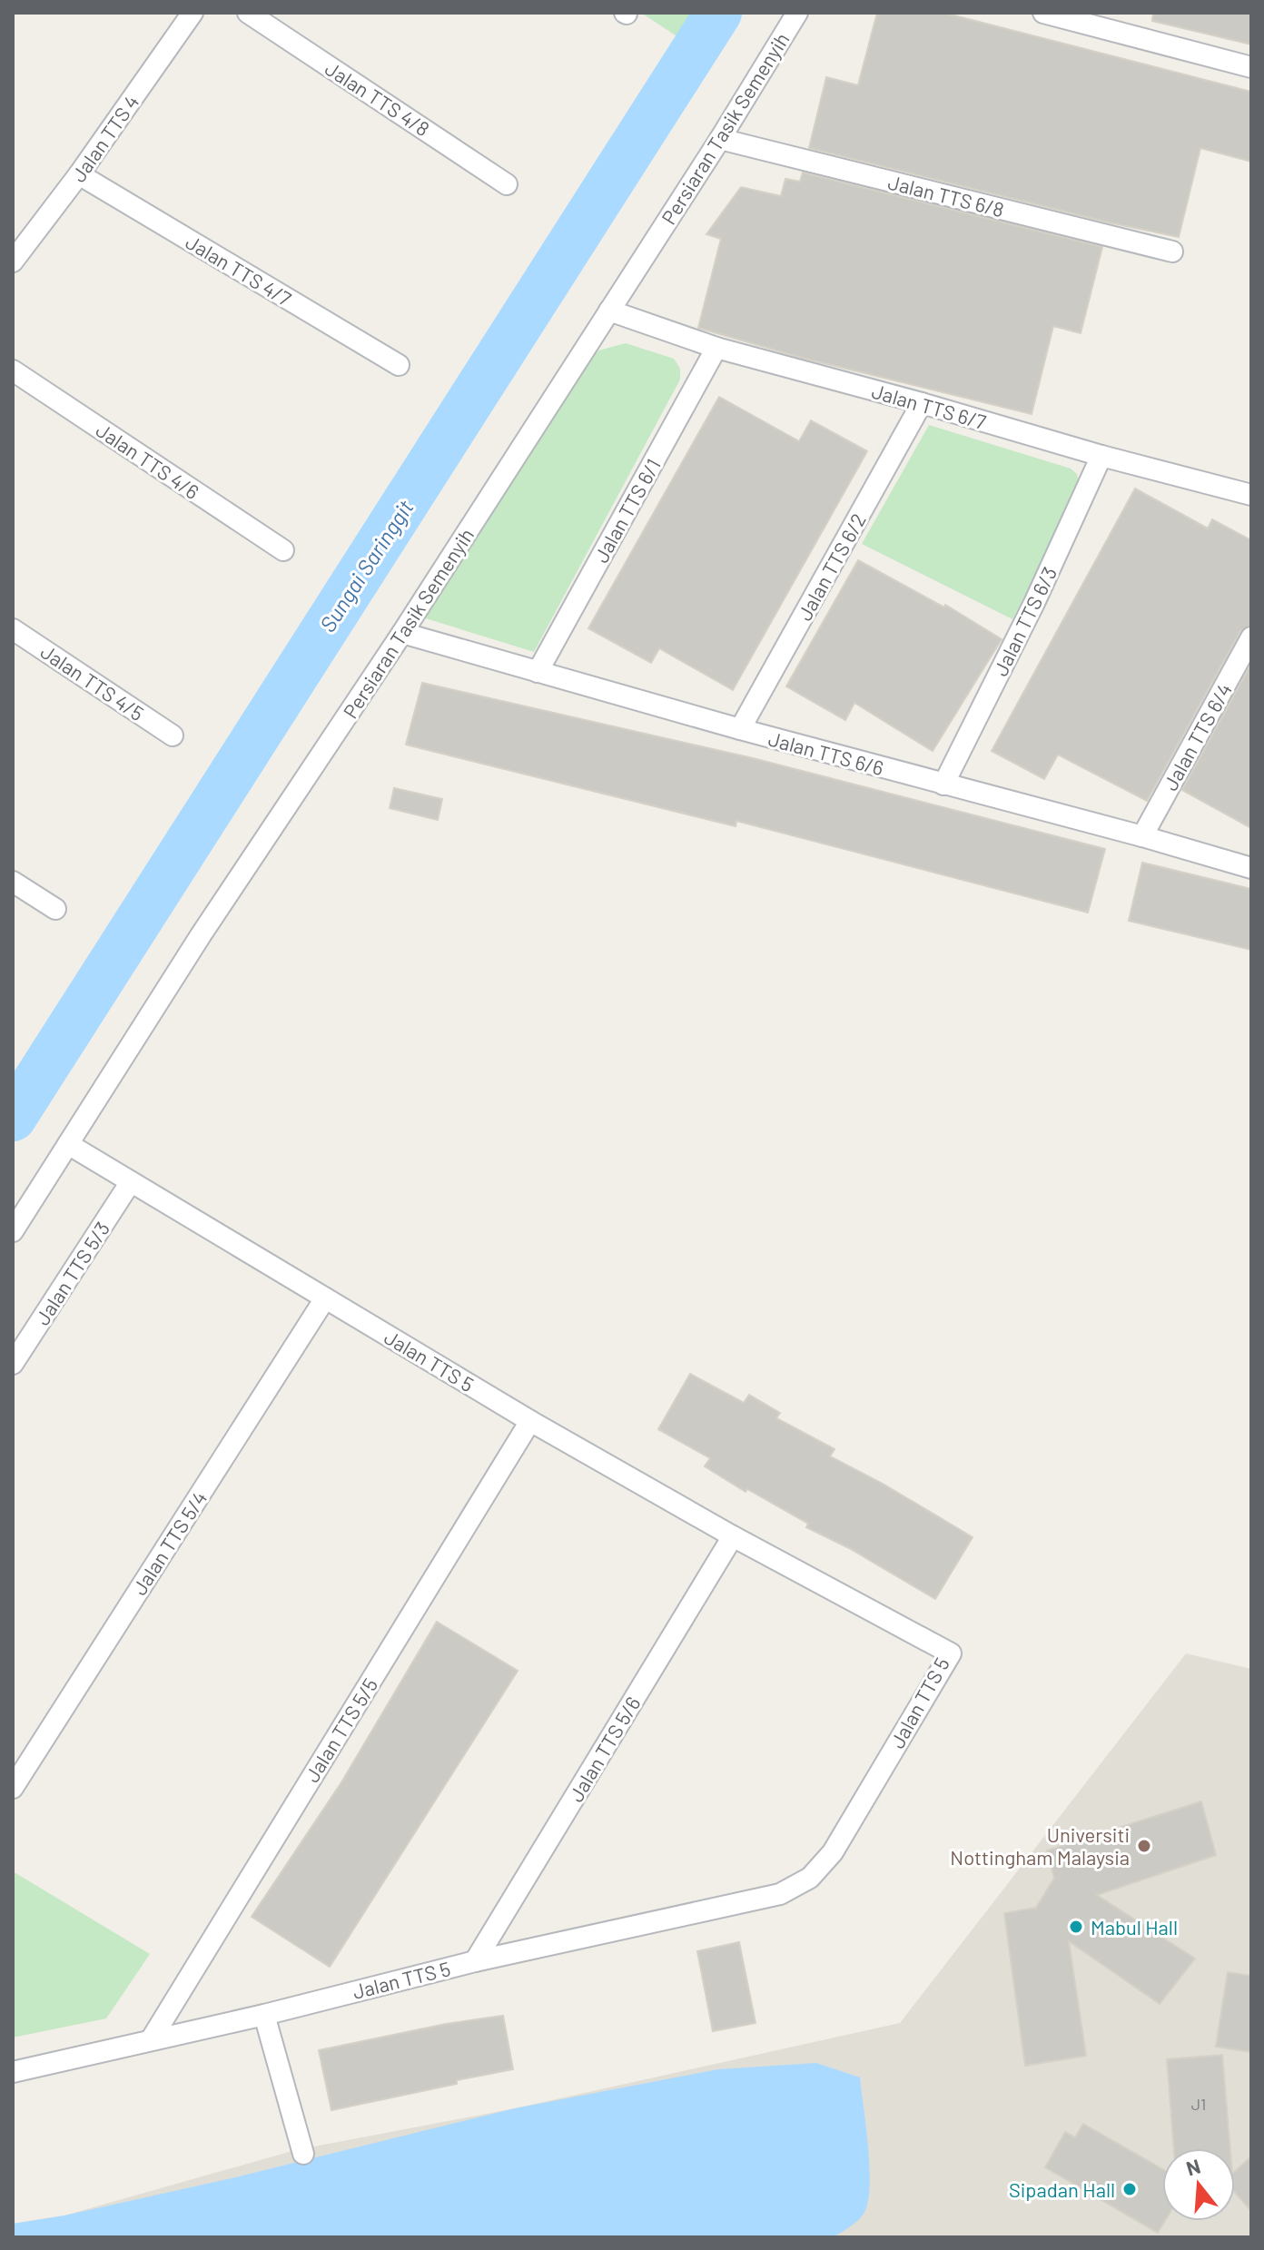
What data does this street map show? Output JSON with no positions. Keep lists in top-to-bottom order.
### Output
{
  "streets": {
    "street": [
      "Jalan TTS 4/8",
      "Persiaran Tasik Semenyih",
      "Jalan TTS 4",
      "Jalan TTS 6/8",
      "Jalan TTS 4/7",
      "Jalan TTS 6/7",
      "Jalan TTS 4/6",
      "Jalan TTS 6/1",
      "Jalan TTS 6/2",
      "Jalan TTS 6/3",
      "Jalan TTS 4/5",
      "Jalan TTS 6/4",
      "Jalan TTS 6/6",
      "Jalan TTS 5/3",
      "Jalan TTS 5",
      "Jalan TTS 5/4",
      "Jalan TTS 5/5",
      "Jalan TTS 5/6"
    ]
  },
  "crossings": [
    ["Persiaran Tasik Semenyih", "Jalan TTS 6/8"],
    ["Persiaran Tasik Semenyih", "Jalan TTS 6/7"],
    ["Persiaran Tasik Semenyih", "Jalan TTS 6/6"],
    ["Persiaran Tasik Semenyih", "Jalan TTS 5"],
    ["Jalan TTS 4", "Jalan TTS 4/7"],
    ["Jalan TTS 6/7", "Jalan TTS 6/1"],
    ["Jalan TTS 6/7", "Jalan TTS 6/2"],
    ["Jalan TTS 6/7", "Jalan TTS 6/3"],
    ["Jalan TTS 6/1", "Jalan TTS 6/6"],
    ["Jalan TTS 6/2", "Jalan TTS 6/6"],
    ["Jalan TTS 6/3", "Jalan TTS 6/6"],
    ["Jalan TTS 6/4", "Jalan TTS 6/6"],
    ["Jalan TTS 5/3", "Jalan TTS 5"],
    ["Jalan TTS 5", "Jalan TTS 5/4"],
    ["Jalan TTS 5", "Jalan TTS 5/5"],
    ["Jalan TTS 5", "Jalan TTS 5/6"]
  ],
  "water": ["Sungai Saringgit"],
  "places": ["Universiti Nottingham Malaysia", "Mabul Hall", "Sipadan Hall"],
  "house_numbers": ["J1"],
  "north": "top"
}
